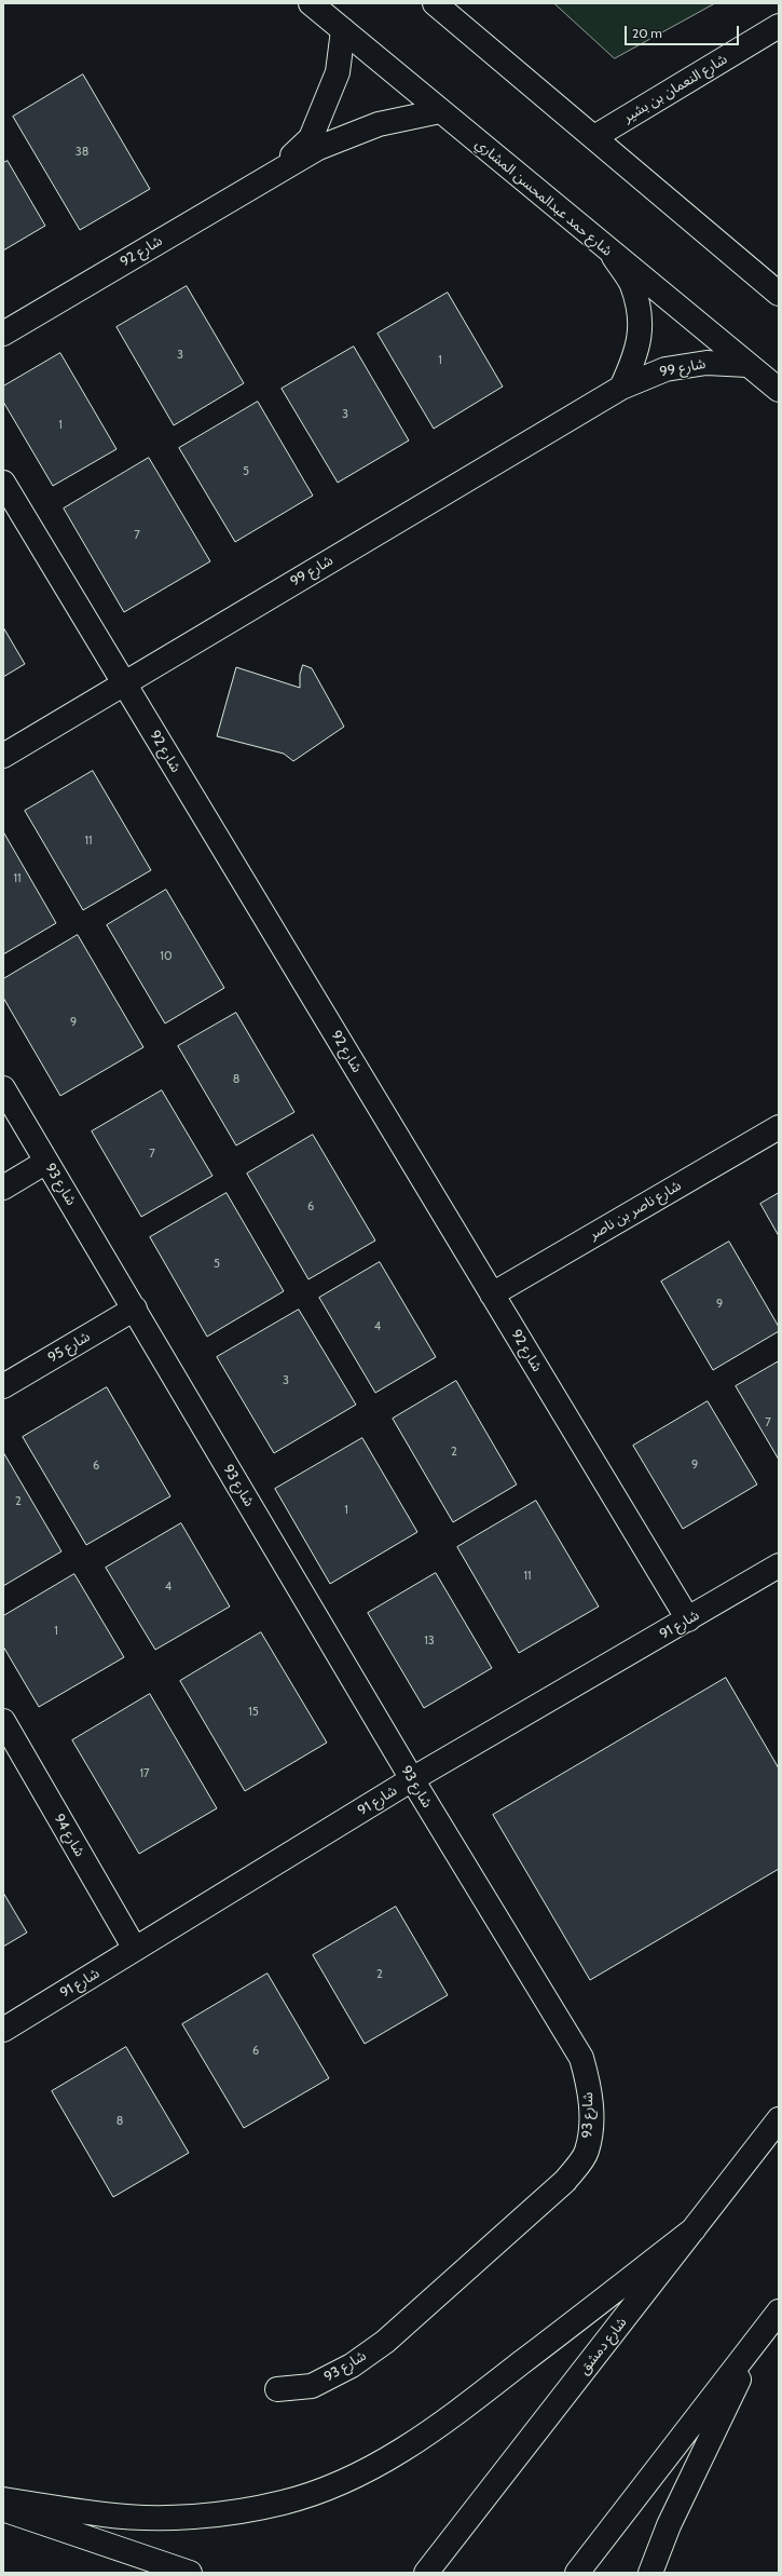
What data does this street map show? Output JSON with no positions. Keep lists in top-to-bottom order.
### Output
{
  "streets": {
    "street": [
      "شارع النعمان بن بشير",
      "شارع حمد عبدالمحسن المشاري",
      "شارع 92",
      "شارع 99",
      "شارع 93",
      "شارع ناصر بن ناصر",
      "شارع 95",
      "شارع 91",
      "شارع 94",
      "شارع دمشق"
    ]
  },
  "crossings": [
    ["شارع حمد عبدالمحسن المشاري", "شارع 92"],
    ["شارع حمد عبدالمحسن المشاري", "شارع 99"],
    ["شارع 92", "شارع 99"],
    ["شارع 92", "شارع ناصر بن ناصر"],
    ["شارع 92", "شارع 91"],
    ["شارع 93", "شارع 95"],
    ["شارع 93", "شارع 91"],
    ["شارع 91", "شارع 94"]
  ],
  "house_numbers": [
    "38",
    "3",
    "1",
    "3",
    "1",
    "5",
    "7",
    "11",
    "11",
    "10",
    "9",
    "8",
    "7",
    "6",
    "5",
    "9",
    "4",
    "3",
    "7",
    "2",
    "9",
    "6",
    "2",
    "1",
    "11",
    "4",
    "1",
    "13",
    "15",
    "17",
    "2",
    "6",
    "8"
  ],
  "scale_bar": "20 m"
}
